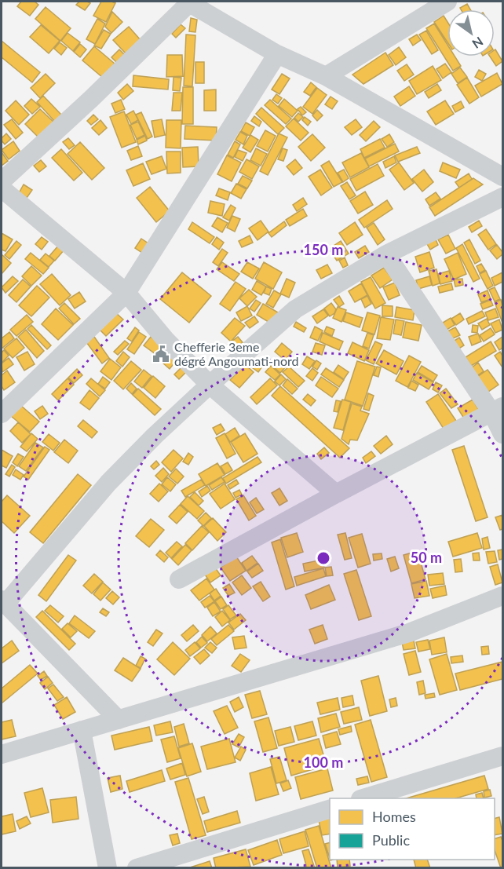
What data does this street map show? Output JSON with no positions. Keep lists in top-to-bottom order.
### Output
{
  "places": {
    "public building": ["Chefferie 3eme dégré Angoumati-nord"]
  },
  "legend": ["Homes", "Public"],
  "north": "bottom right",
  "rings": ["150 m", "50 m", "100 m"]
}
